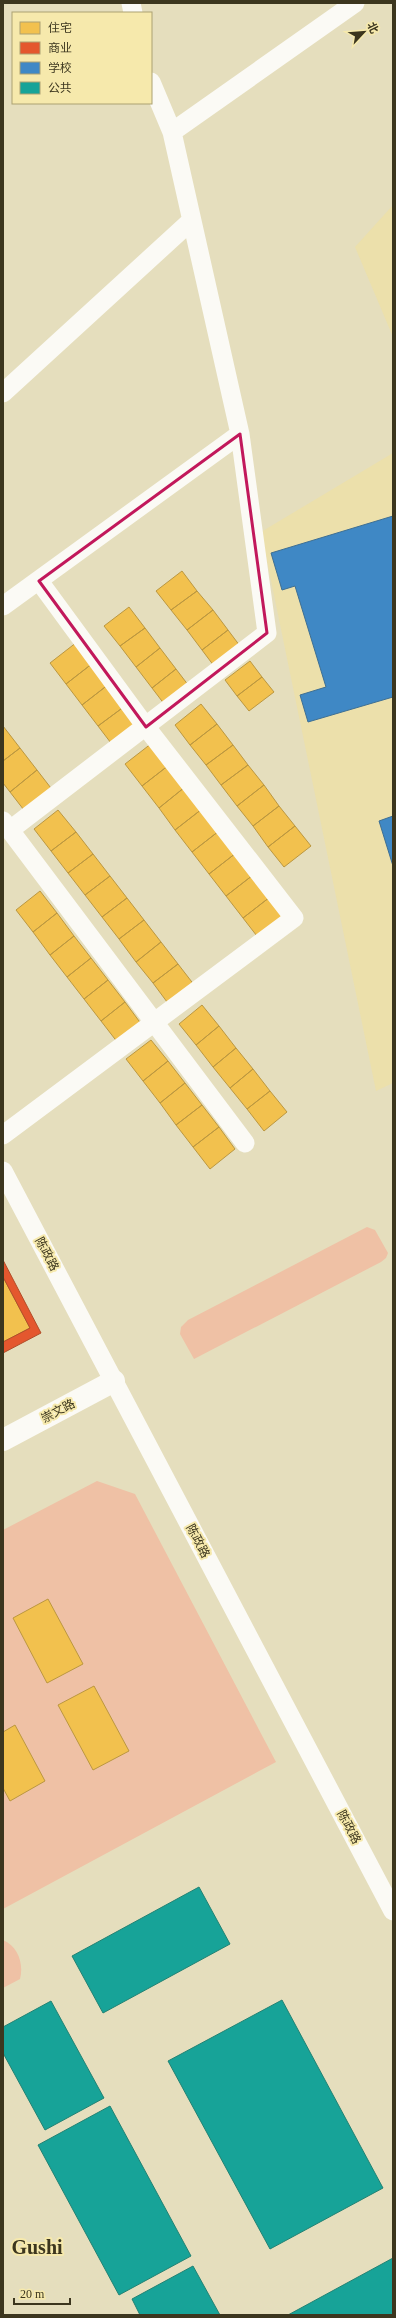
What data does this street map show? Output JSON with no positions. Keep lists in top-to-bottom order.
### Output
{
  "streets": {
    "main road": ["崇文路"],
    "street": ["陈政路"]
  },
  "crossings": [
    ["陈政路", "崇文路"]
  ],
  "districts": ["Gushi"],
  "legend": [
    "住宅",
    "商业",
    "学校",
    "公共"
  ],
  "scale_bar": "20 m",
  "north": "top right"
}
